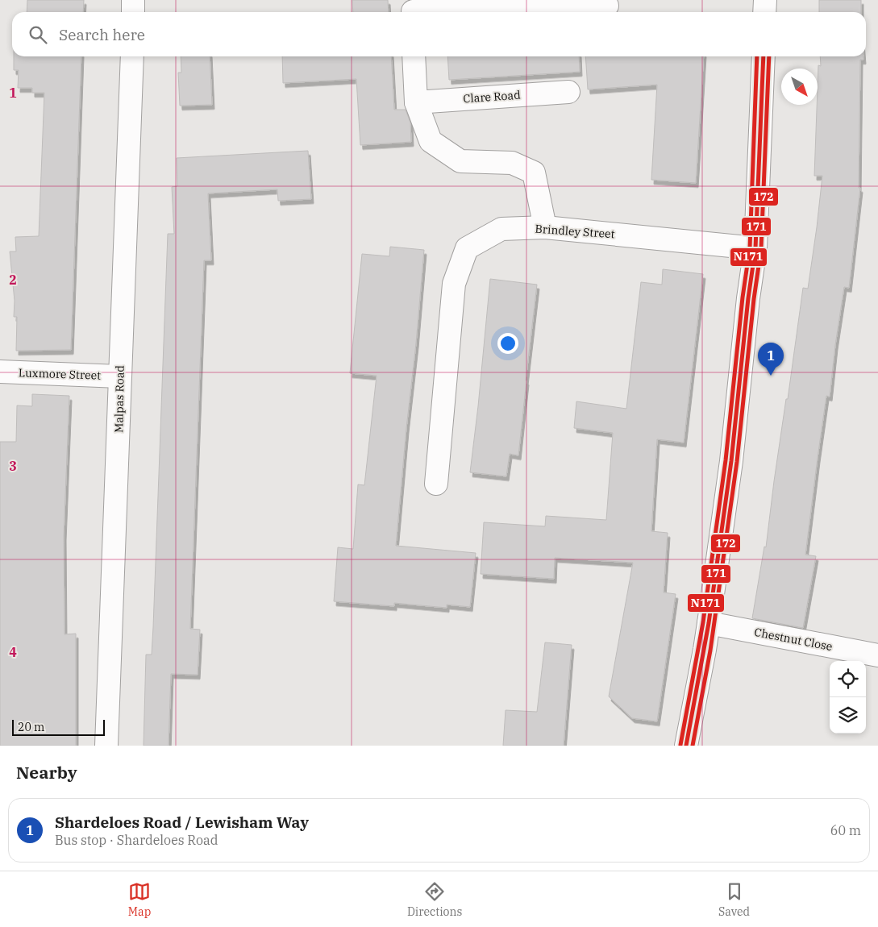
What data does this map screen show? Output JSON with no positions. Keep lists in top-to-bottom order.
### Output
{
  "streets": {
    "street": [
      "Clare Road",
      "Brindley Street",
      "Luxmore Street",
      "Malpas Road",
      "Chestnut Close"
    ]
  },
  "crossings": [
    ["Luxmore Street", "Malpas Road"]
  ],
  "lines": ["transit line 171", "transit line 172", "transit line N171"],
  "scale_bar": "20 m",
  "north": "bottom right",
  "page": {
    "search": "Search here",
    "pins": "1",
    "scale": "20 m",
    "heading": "Nearby",
    "list": [
      {
        "mark": "1",
        "name": "Shardeloes Road / Lewisham Way",
        "note": "Bus stop · Shardeloes Road",
        "value": "60 m"
      }
    ],
    "nav": ["Map", "Directions", "Saved"]
  },
  "grid": {
    "rows": [
      "1",
      "2",
      "3",
      "4"
    ]
  }
}
